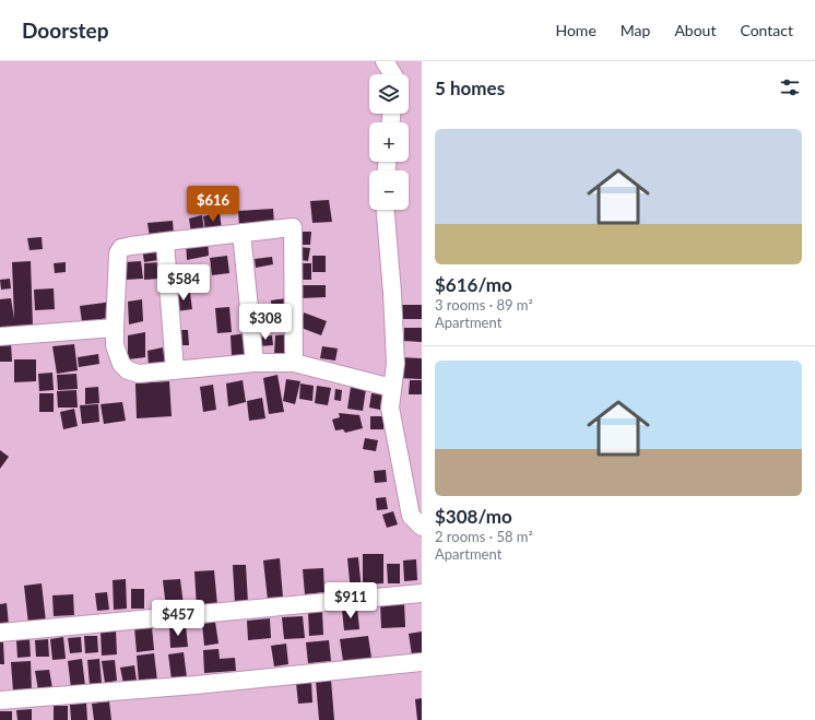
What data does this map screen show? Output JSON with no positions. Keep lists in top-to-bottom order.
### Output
{
  "page": {
    "header": "Doorstep",
    "nav": [
      "Home",
      "Map",
      "About",
      "Contact"
    ],
    "heading": "5 homes",
    "map_buttons": ["+", "−"],
    "list": [
      {
        "name": "$616/mo",
        "note": "3 rooms · 89 m² · Apartment"
      },
      {
        "name": "$308/mo",
        "note": "2 rooms · 58 m² · Apartment"
      }
    ],
    "price": [
      "$616",
      "$584",
      "$308",
      "$911",
      "$457"
    ]
  }
}
